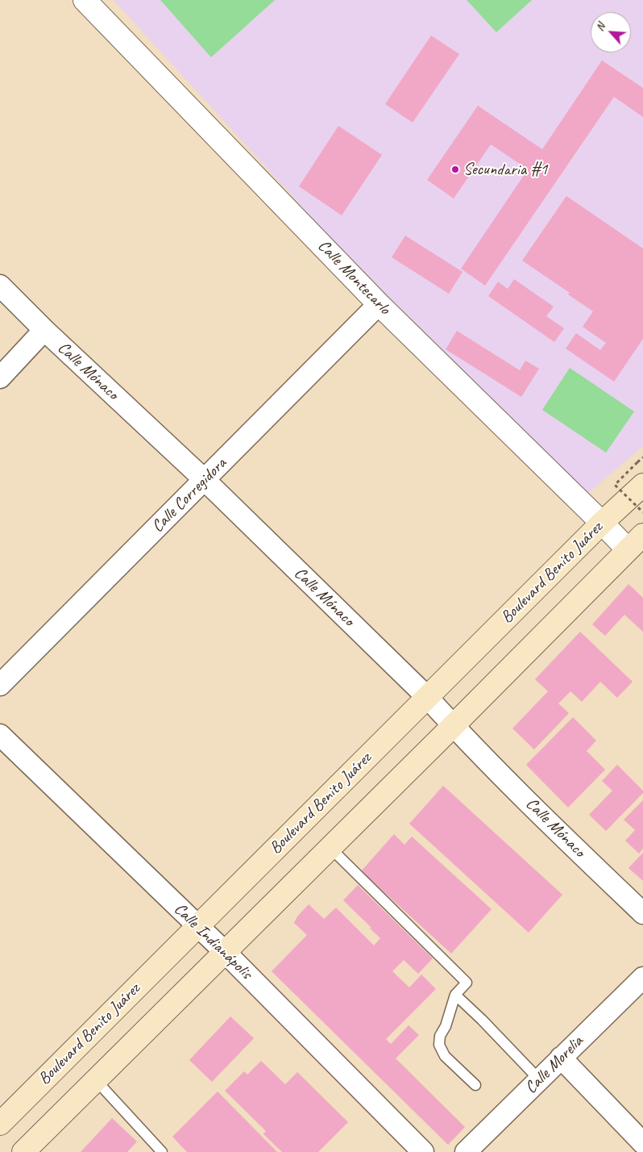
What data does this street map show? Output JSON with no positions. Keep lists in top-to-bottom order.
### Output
{
  "streets": {
    "main road": ["Boulevard Benito Juárez"],
    "street": [
      "Calle Montecarlo",
      "Calle Mónaco",
      "Calle Corregidora",
      "Calle Indianápolis",
      "Calle Morelia"
    ]
  },
  "crossings": [
    ["Calle Montecarlo", "Calle Corregidora"],
    ["Calle Montecarlo", "Boulevard Benito Juárez"],
    ["Calle Mónaco", "Calle Corregidora"],
    ["Calle Mónaco", "Boulevard Benito Juárez"],
    ["Boulevard Benito Juárez", "Calle Indianápolis"]
  ],
  "places": ["Secundaria #1"],
  "north": "top left"
}
